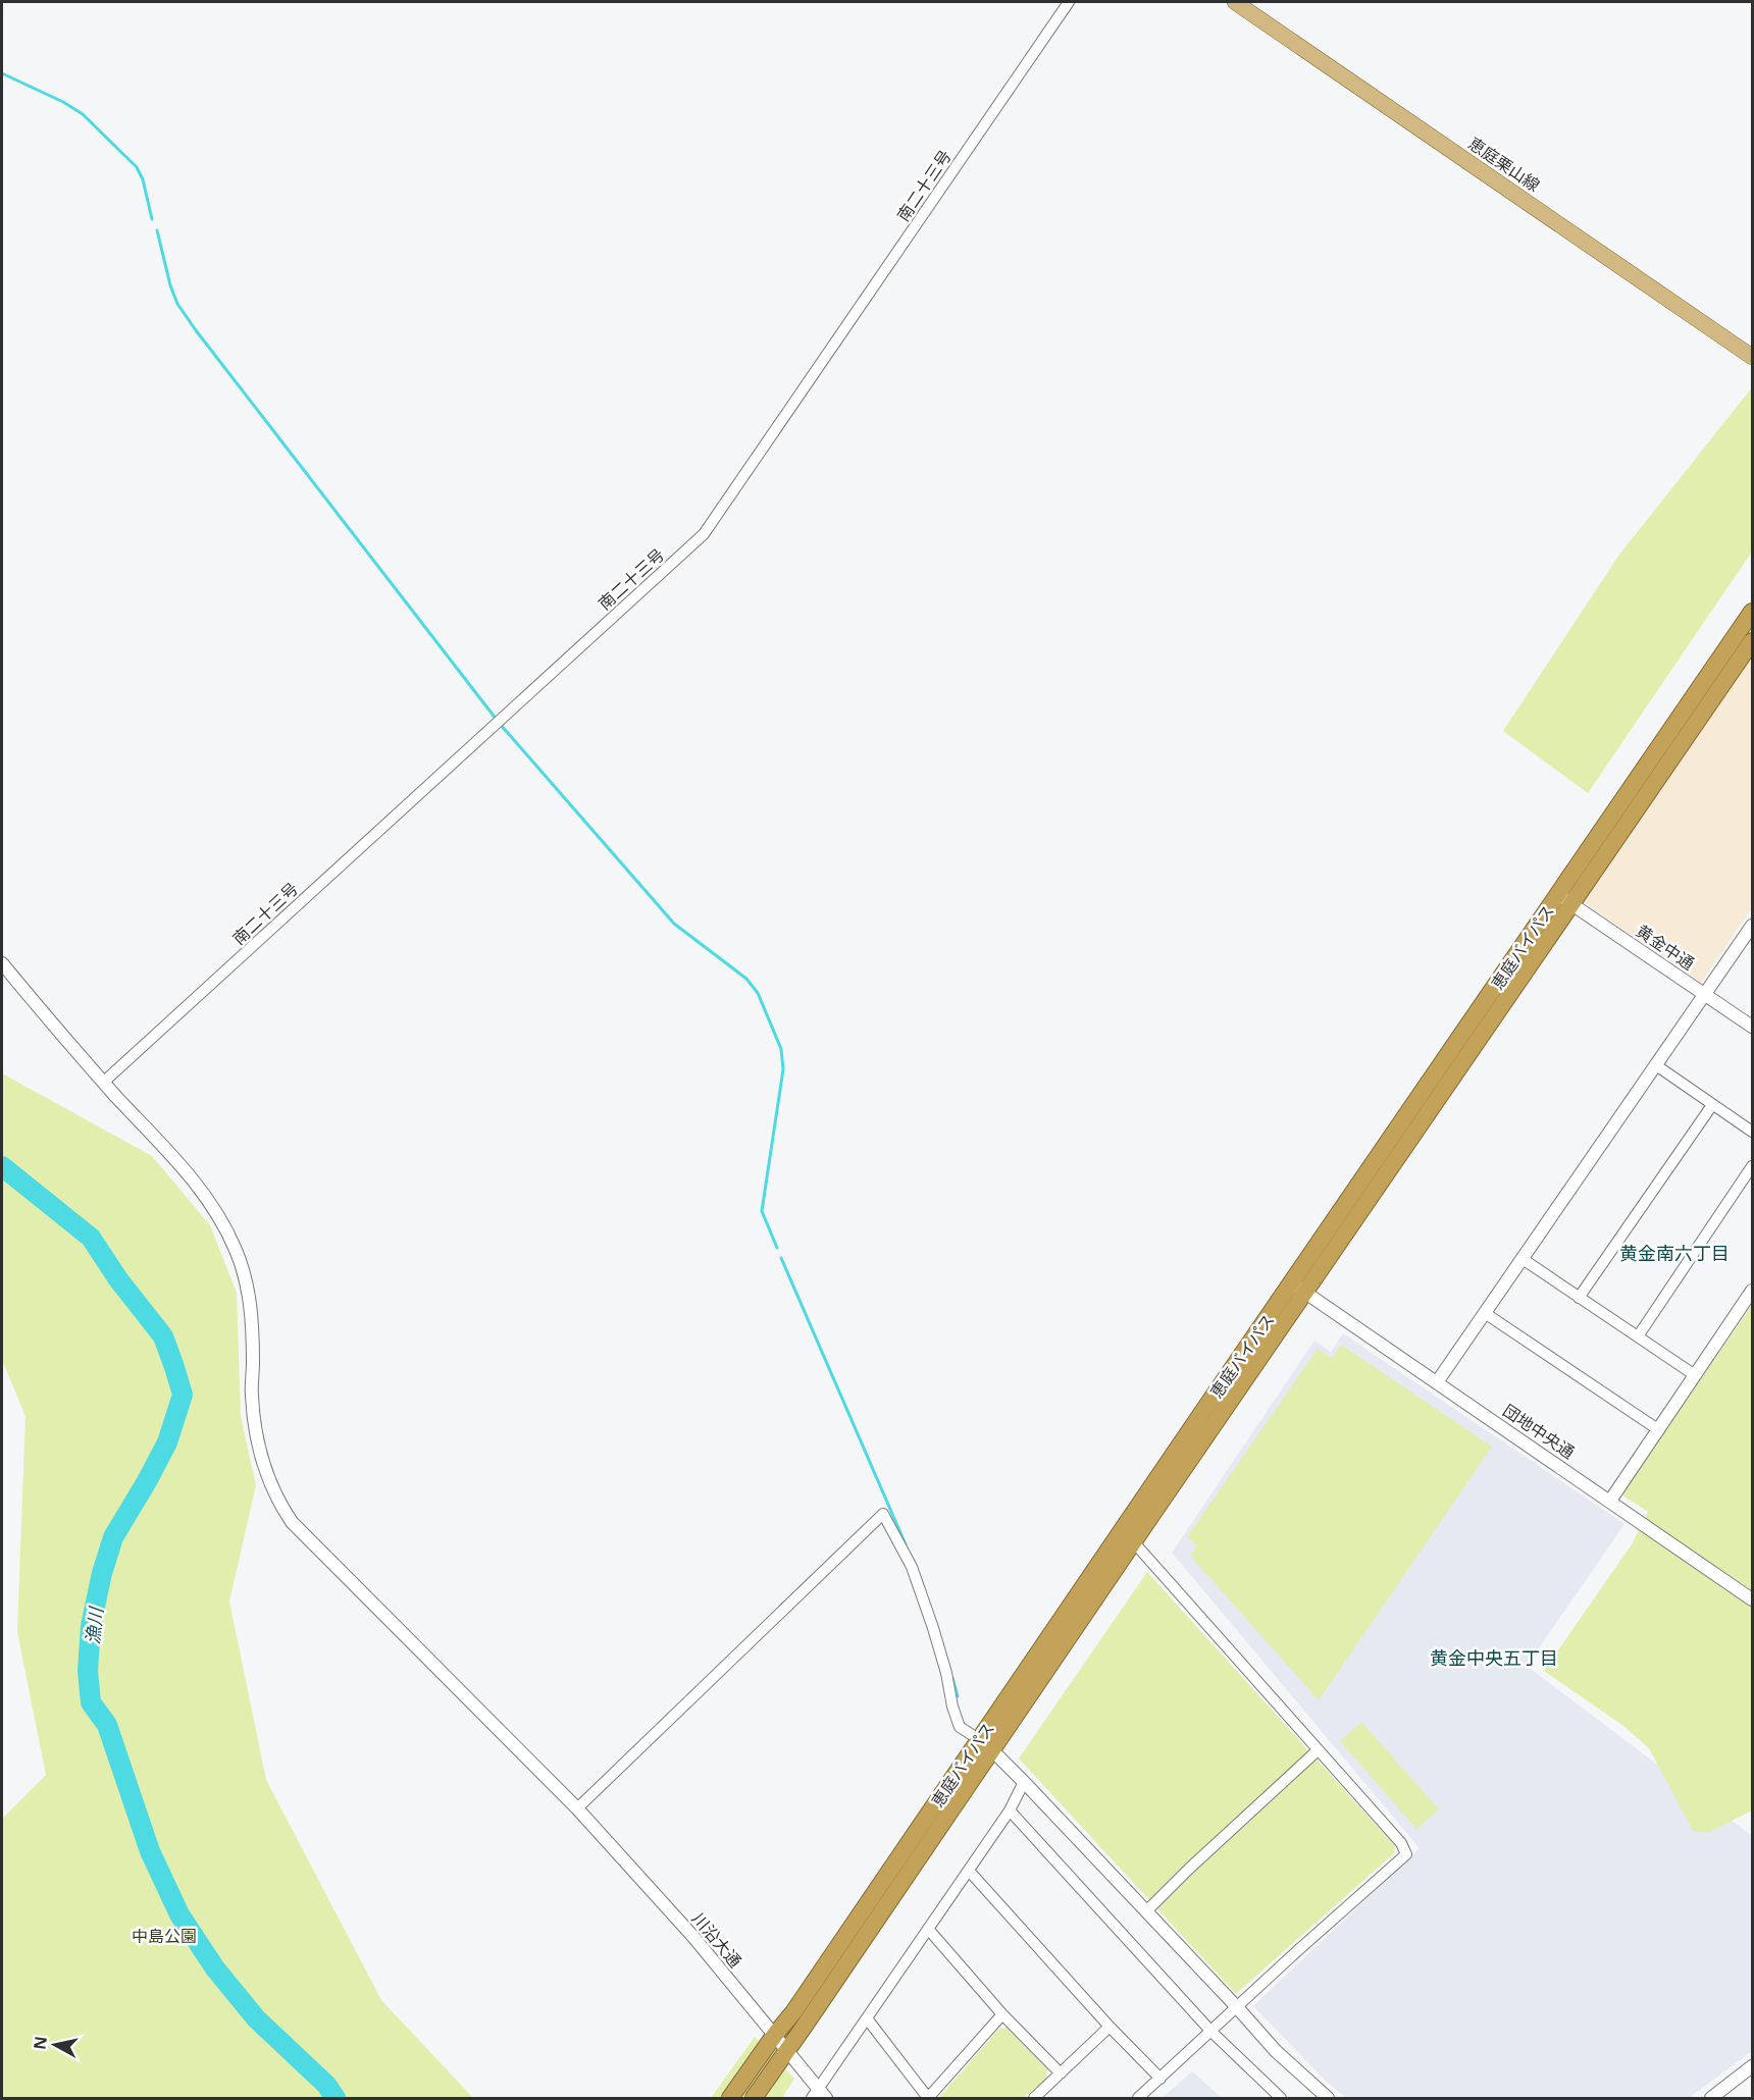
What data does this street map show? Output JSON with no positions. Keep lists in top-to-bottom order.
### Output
{
  "streets": {
    "highway": ["恵庭バイパス"],
    "main road": ["恵庭栗山線"],
    "street": [
      "南二十三号",
      "黄金中通",
      "団地中央通",
      "川沿大通"
    ]
  },
  "crossings": [
    ["南二十三号", "川沿大通"],
    ["恵庭バイパス", "黄金中通"],
    ["恵庭バイパス", "団地中央通"],
    ["恵庭バイパス", "川沿大通"]
  ],
  "districts": ["黄金南六丁目", "黄金中央五丁目"],
  "water": ["漁川"],
  "parks": ["中島公園"],
  "north": "left"
}
